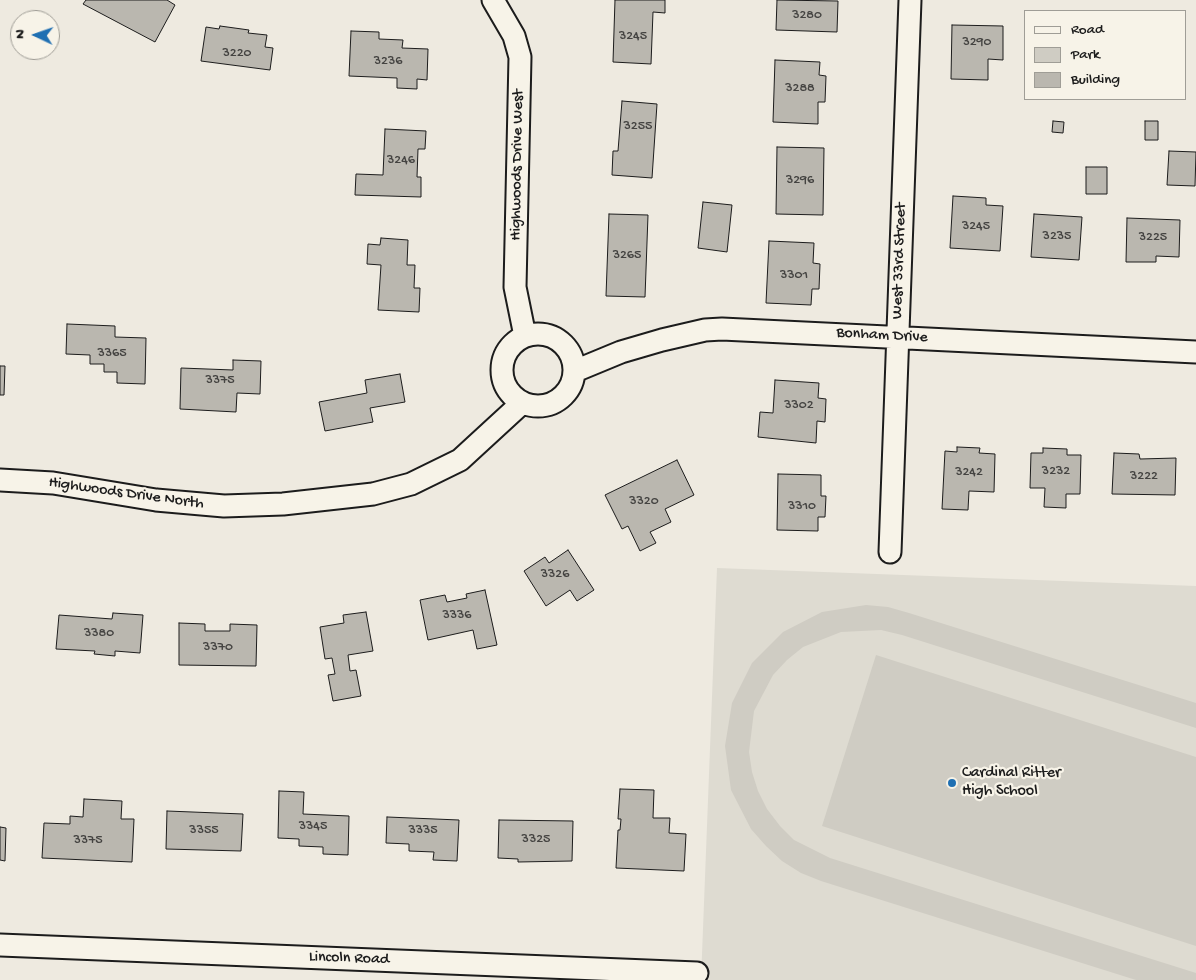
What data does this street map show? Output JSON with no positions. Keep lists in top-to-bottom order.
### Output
{
  "streets": {
    "street": [
      "Highwoods Drive West",
      "West 33rd Street",
      "Bonham Drive",
      "Highwoods Drive North",
      "Lincoln Road"
    ]
  },
  "crossings": [
    ["Highwoods Drive West", "Bonham Drive"],
    ["Highwoods Drive West", "Highwoods Drive North"],
    ["West 33rd Street", "Bonham Drive"],
    ["Bonham Drive", "Highwoods Drive North"]
  ],
  "places": ["Cardinal Ritter High School"],
  "house_numbers": [
    "3280",
    "3245",
    "3290",
    "3220",
    "3236",
    "3288",
    "3255",
    "3246",
    "3296",
    "3245",
    "3235",
    "3225",
    "3265",
    "3301",
    "3365",
    "3375",
    "3302",
    "3232",
    "3242",
    "3222",
    "3320",
    "3310",
    "3326",
    "3336",
    "3380",
    "3370",
    "3345",
    "3355",
    "3335",
    "3325",
    "3375"
  ],
  "legend": ["Road", "Park", "Building"],
  "north": "left"
}
